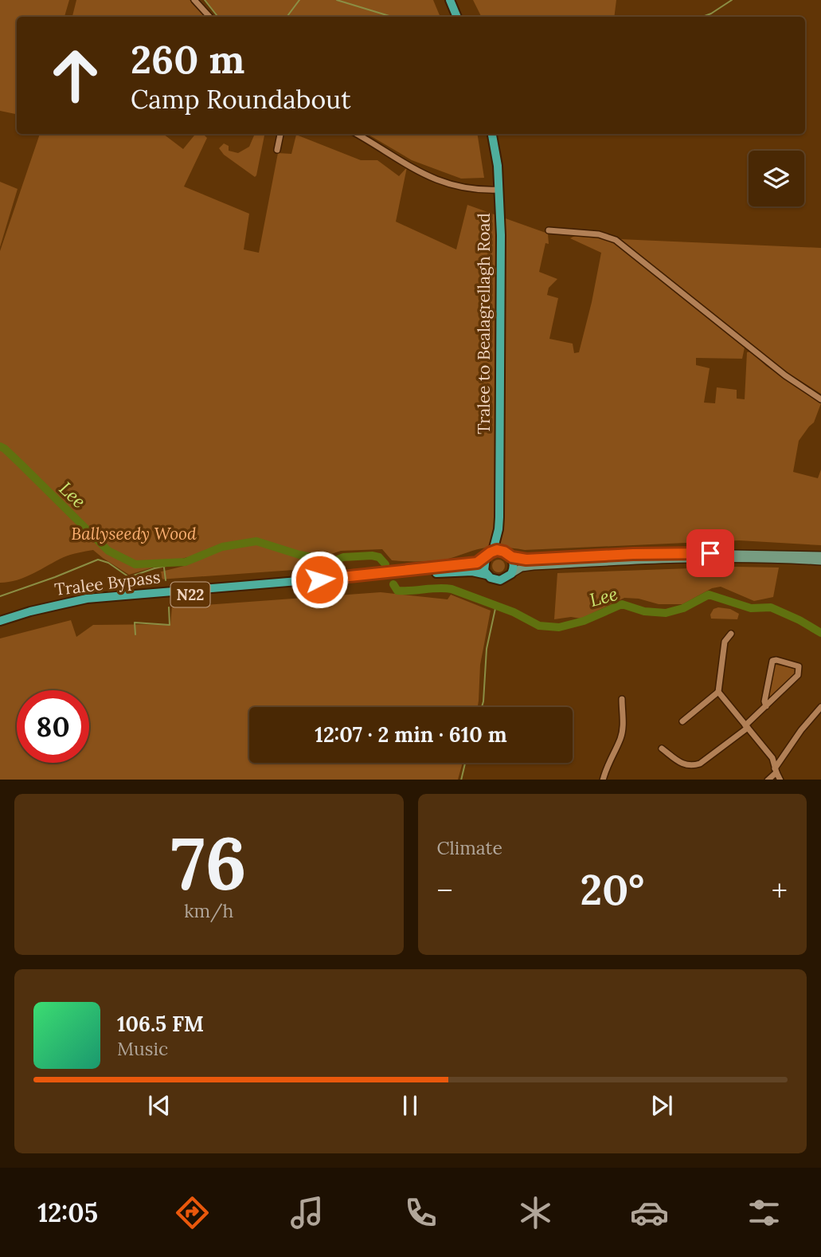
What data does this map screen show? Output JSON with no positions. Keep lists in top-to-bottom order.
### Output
{
  "streets": {
    "highway": ["Tralee to Bealagrellagh Road", "Tralee Bypass", "N22"]
  },
  "crossings": [
    ["Tralee to Bealagrellagh Road", "Tralee Bypass"],
    ["Tralee to Bealagrellagh Road", "N22"],
    ["Tralee Bypass", "N22"]
  ],
  "water": ["Lee"],
  "parks": ["Ballyseedy Wood"],
  "page": {
    "turn": ["260 m", "Camp Roundabout"],
    "limit": "80",
    "trip": "12:07 · 2 min · 610 m",
    "tile": [
      ["76", "km/h"],
      "Climate"
    ],
    "heat": ["−", "20°", "+"],
    "song": ["106.5 FM", "Music"],
    "tabs": "12:05"
  }
}
